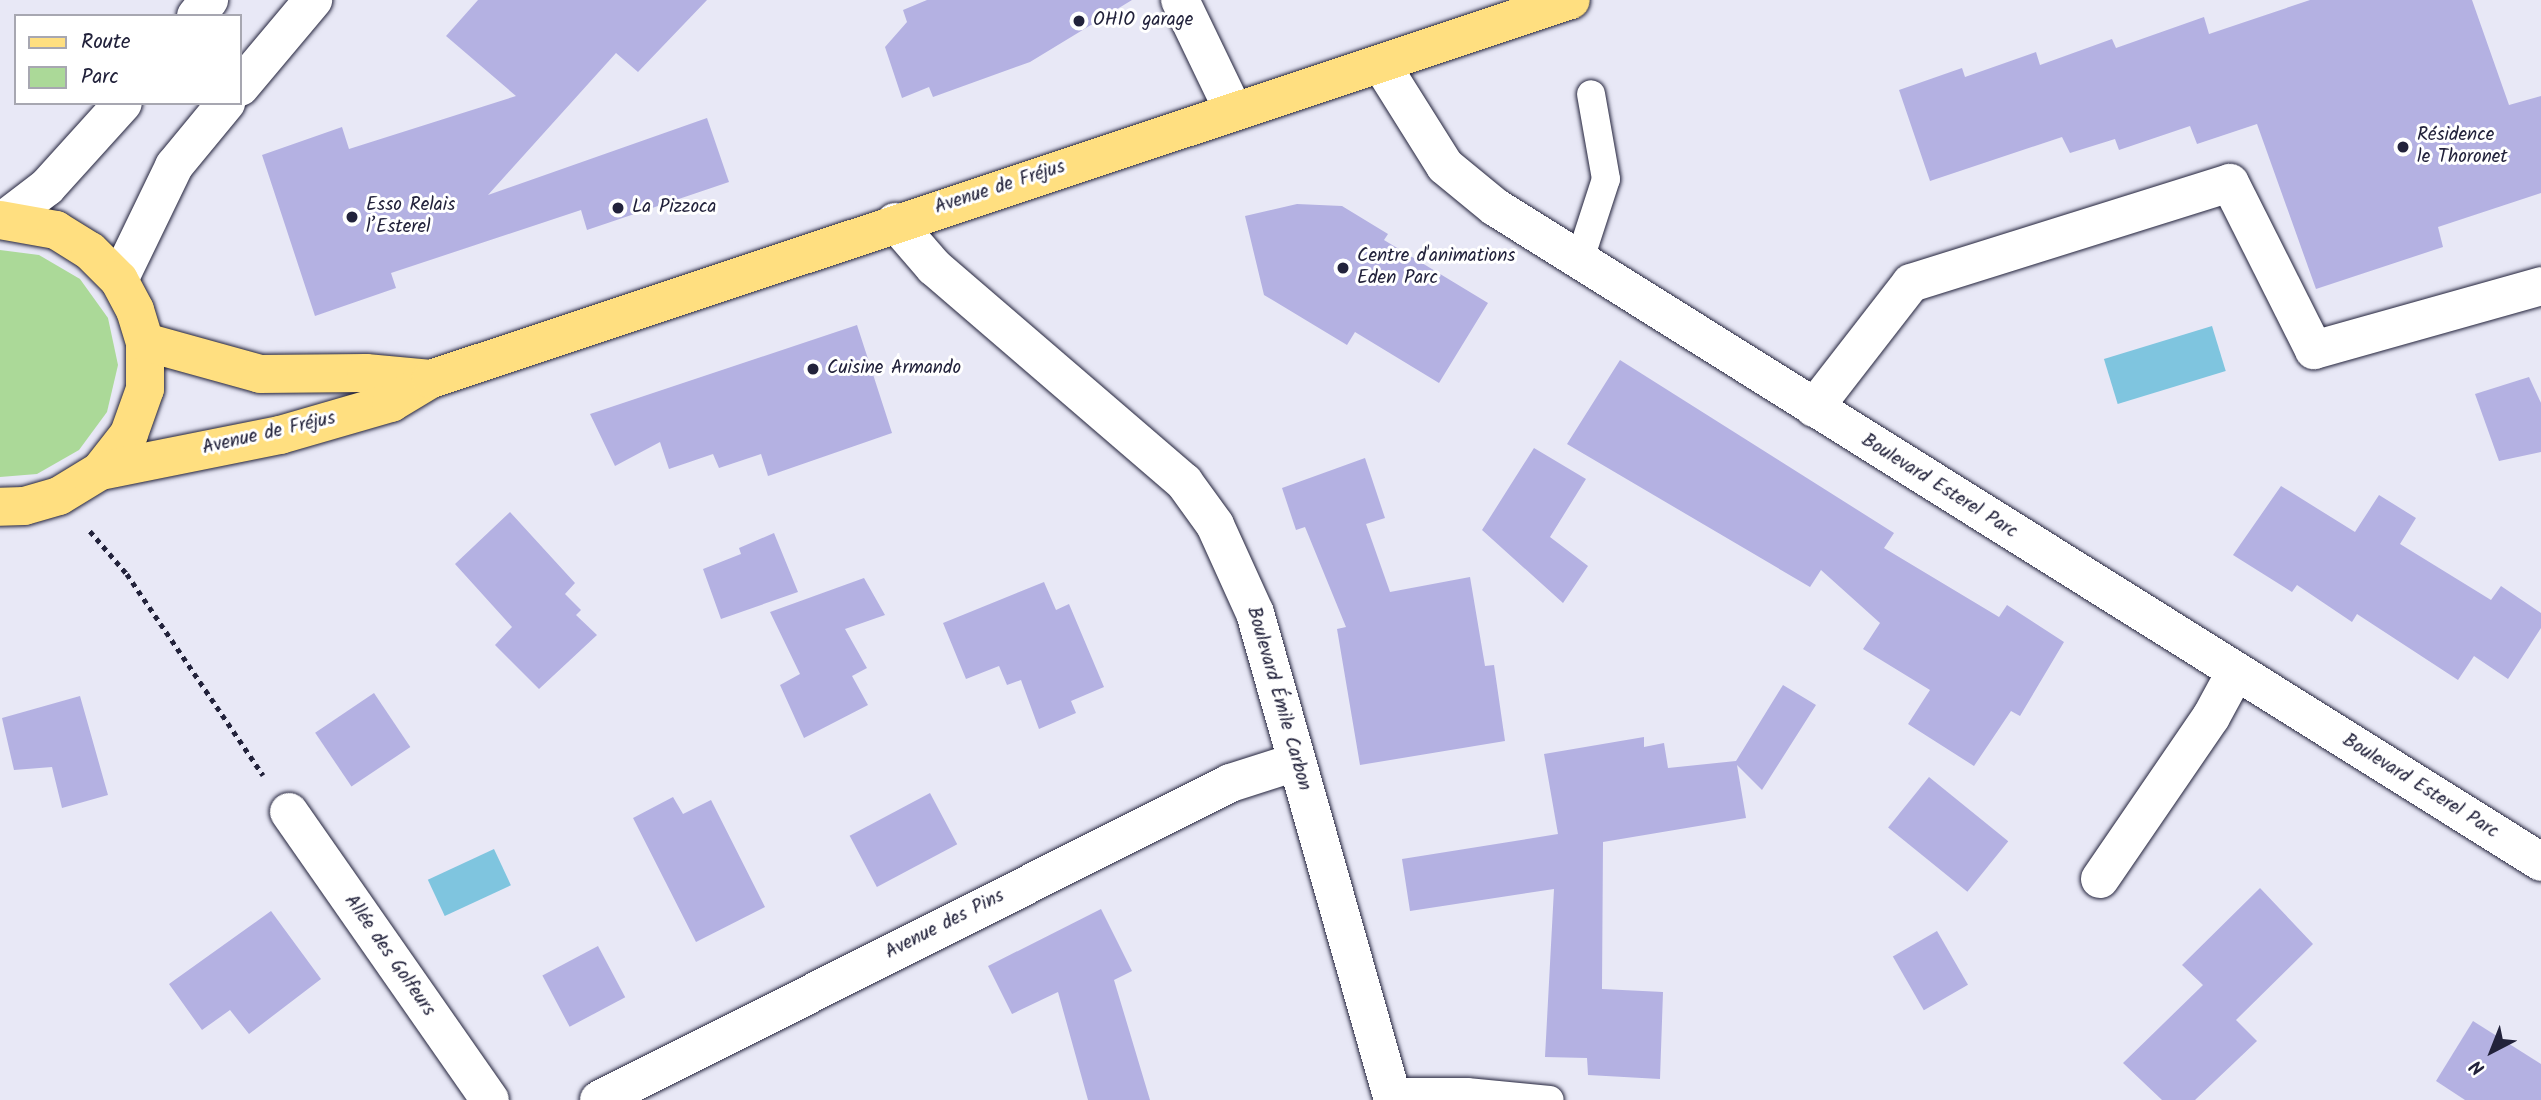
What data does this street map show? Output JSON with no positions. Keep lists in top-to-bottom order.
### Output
{
  "streets": {
    "main road": ["Avenue de Fréjus"],
    "street": [
      "Boulevard Esterel Parc",
      "Boulevard Émile Carbon",
      "Avenue des Pins",
      "Allée des Golfeurs"
    ]
  },
  "crossings": [
    ["Avenue de Fréjus", "Boulevard Esterel Parc"],
    ["Avenue de Fréjus", "Boulevard Émile Carbon"],
    ["Boulevard Émile Carbon", "Avenue des Pins"]
  ],
  "places": [
    "OHIO garage",
    "Résidence le Thoronet",
    "La Pizzoca",
    "Esso Relais l’Esterel",
    "Centre d'animations Eden Parc",
    "Cuisine Armando"
  ],
  "legend": ["Route", "Parc"],
  "north": "bottom left"
}
